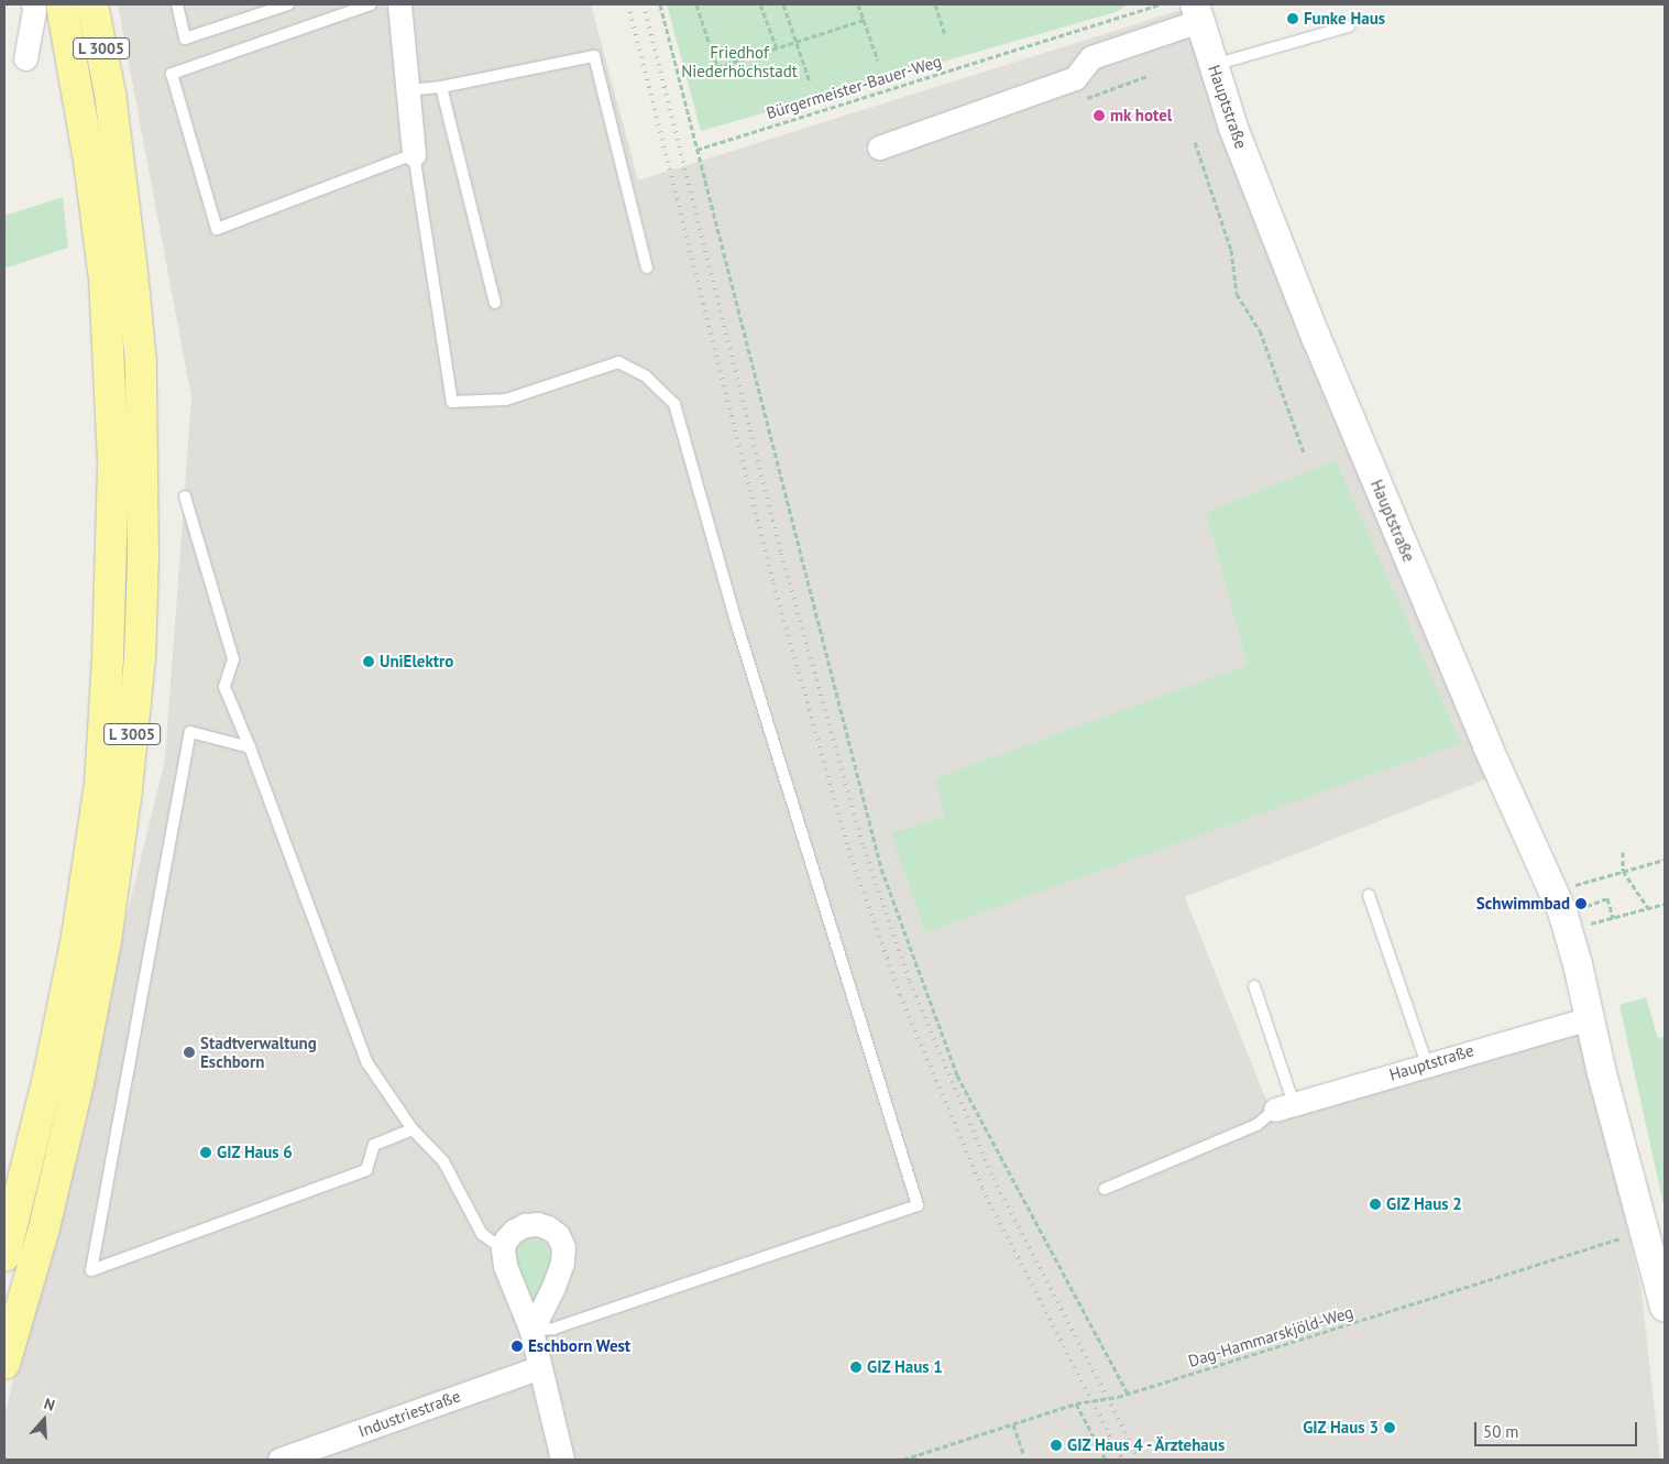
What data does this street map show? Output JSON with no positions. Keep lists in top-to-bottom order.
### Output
{
  "streets": {
    "highway": ["L 3005"],
    "street": ["Hauptstraße", "Industriestraße"],
    "path": ["Bürgermeister-Bauer-Weg", "Dag-Hammarskjöld-Weg"]
  },
  "crossings": [
    ["Hauptstraße", "Dag-Hammarskjöld-Weg"]
  ],
  "parks": ["Friedhof Niederhöchstadt"],
  "places": [
    "Funke Haus",
    "mk hotel",
    "UniElektro",
    "Schwimmbad",
    "Stadtverwaltung Eschborn",
    "GIZ Haus 6",
    "GIZ Haus 2",
    "Eschborn West",
    "GIZ Haus 1",
    "GIZ Haus 3",
    "GIZ Haus 4 - Ärztehaus"
  ],
  "scale_bar": "50 m",
  "north": "top"
}
